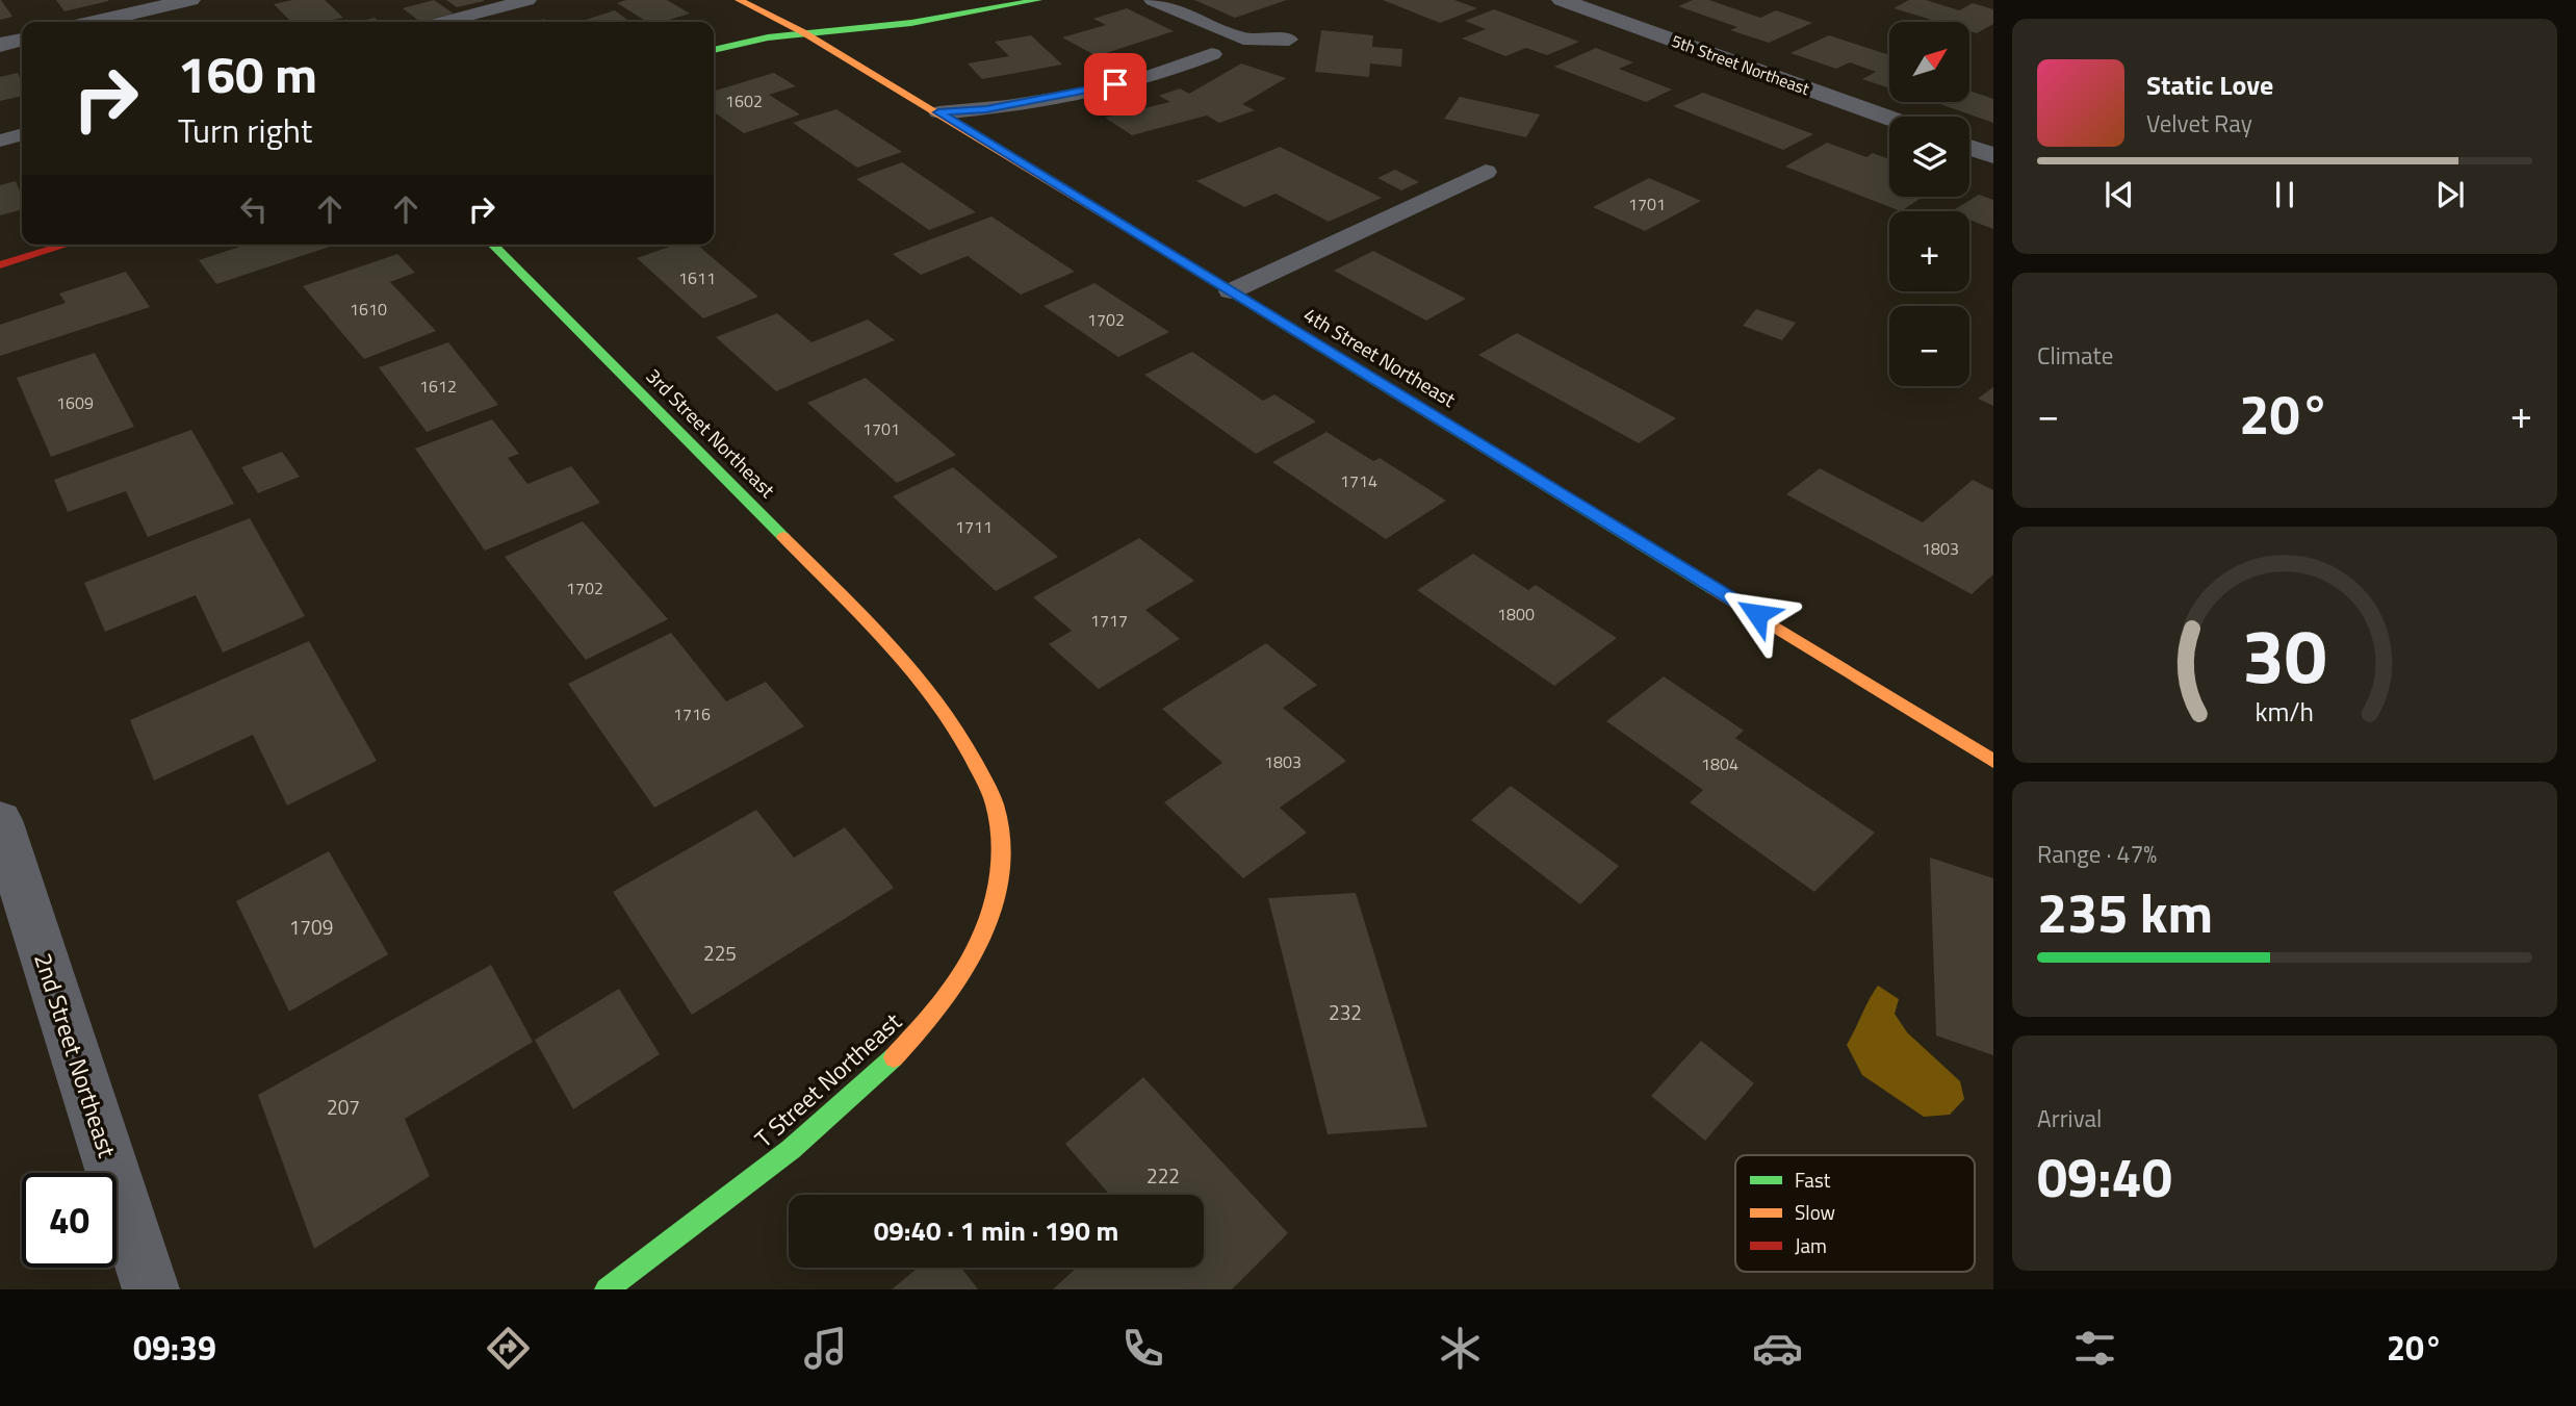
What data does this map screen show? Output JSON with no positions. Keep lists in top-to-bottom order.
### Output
{
  "streets": {
    "street": [
      "5th Street Northeast",
      "4th Street Northeast",
      "3rd Street Northeast",
      "2nd Street Northeast",
      "T Street Northeast"
    ]
  },
  "crossings": [
    ["3rd Street Northeast", "T Street Northeast"]
  ],
  "house_numbers": [
    "1602",
    "1701",
    "1611",
    "1610",
    "1702",
    "1612",
    "1609",
    "1701",
    "1714",
    "1711",
    "1803",
    "1702",
    "1800",
    "1717",
    "1716",
    "1803",
    "1804",
    "1709",
    "225",
    "232",
    "207",
    "222"
  ],
  "legend": ["Fast", "Slow", "Jam"],
  "north": "top right",
  "page": {
    "map_buttons": ["+", "−"],
    "turn": ["160 m", "Turn right"],
    "song": ["Static Love", "Velvet Ray"],
    "tile": [
      "Climate",
      ["Range · 47%", "235 km"],
      ["Arrival", "09:40"]
    ],
    "heat": ["−", "20°", "+"],
    "limit": "40",
    "trip": "09:40 · 1 min · 190 m",
    "tabs": ["09:39", "20°"],
    "gauge": ["30", "km/h"]
  }
}
